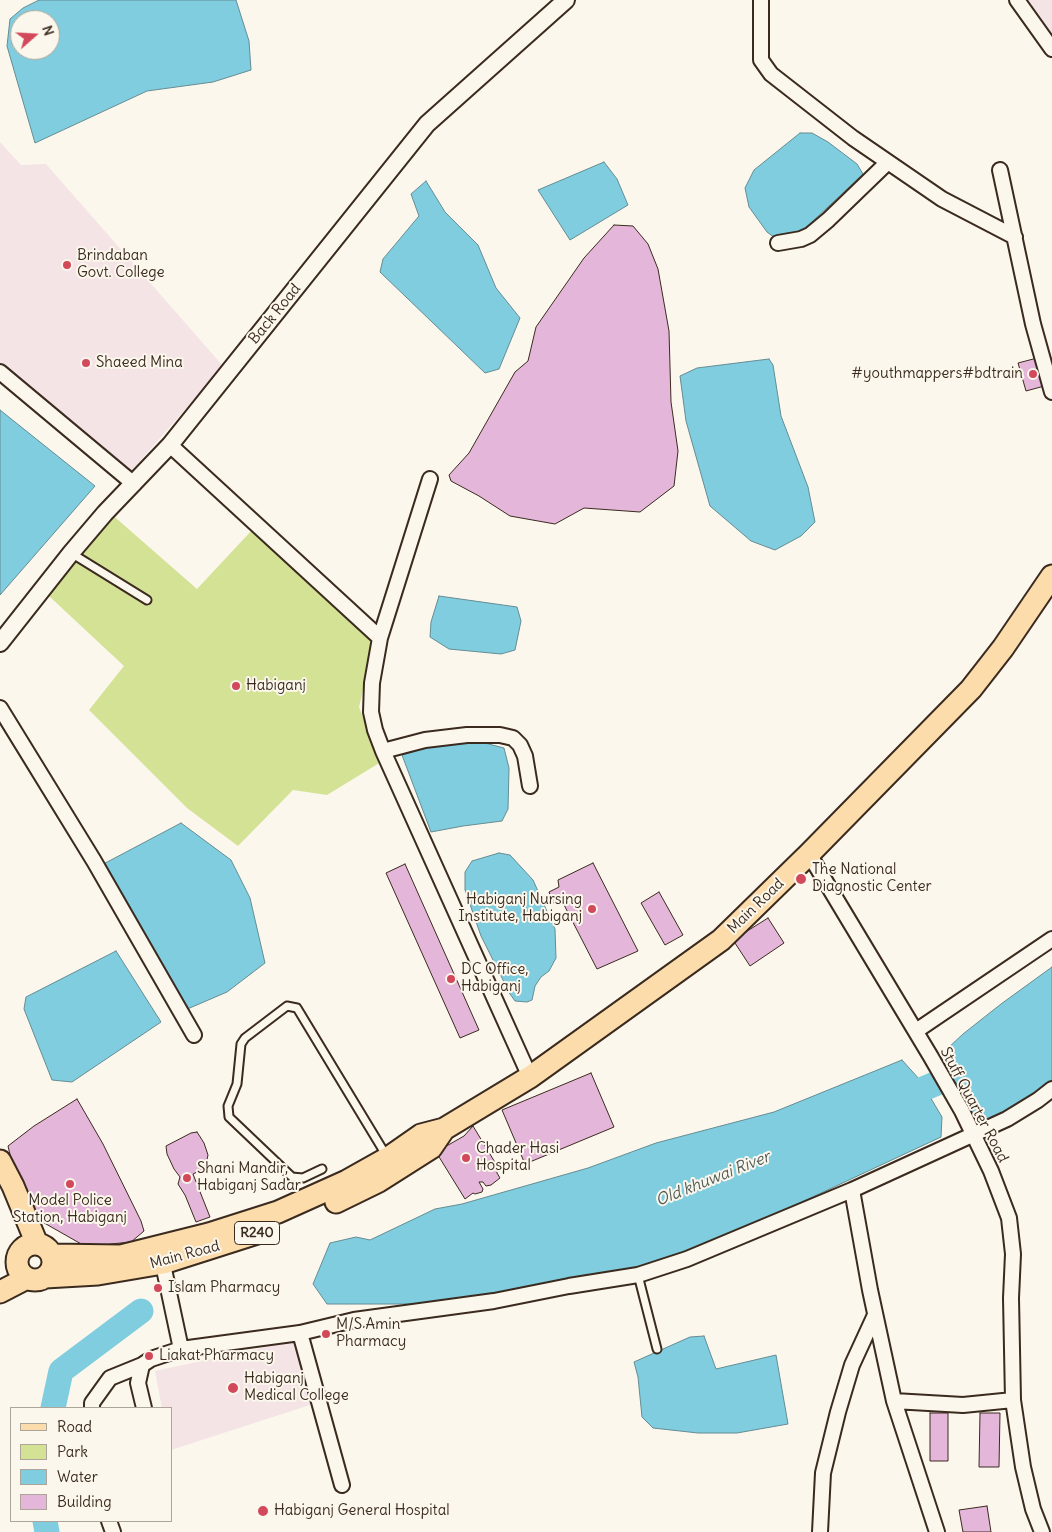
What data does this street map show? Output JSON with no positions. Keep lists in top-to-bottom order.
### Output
{
  "streets": {
    "main road": ["Main Road", "R240"],
    "street": ["Back Road", "Stuff Quarter Road"]
  },
  "crossings": [
    ["Main Road", "Stuff Quarter Road"]
  ],
  "water": ["Old khuwai River"],
  "places": [
    "Brindaban Govt. College",
    "Shaeed Mina",
    "#youthmappers#bdtrain",
    "Habiganj",
    "The National Diagnostic Center",
    "Habiganj Nursing Institute, Habiganj",
    "DC Office, Habiganj",
    "Chader Hasi Hospital",
    "Shani Mandir, Habiganj Sadar",
    "Model Police Station, Habiganj",
    "Islam Pharmacy",
    "M/S Amin Pharmacy",
    "Liakat Pharmacy",
    "Habiganj Medical College",
    "Habiganj General Hospital"
  ],
  "legend": [
    "Road",
    "Park",
    "Water",
    "Building"
  ],
  "north": "right"
}
